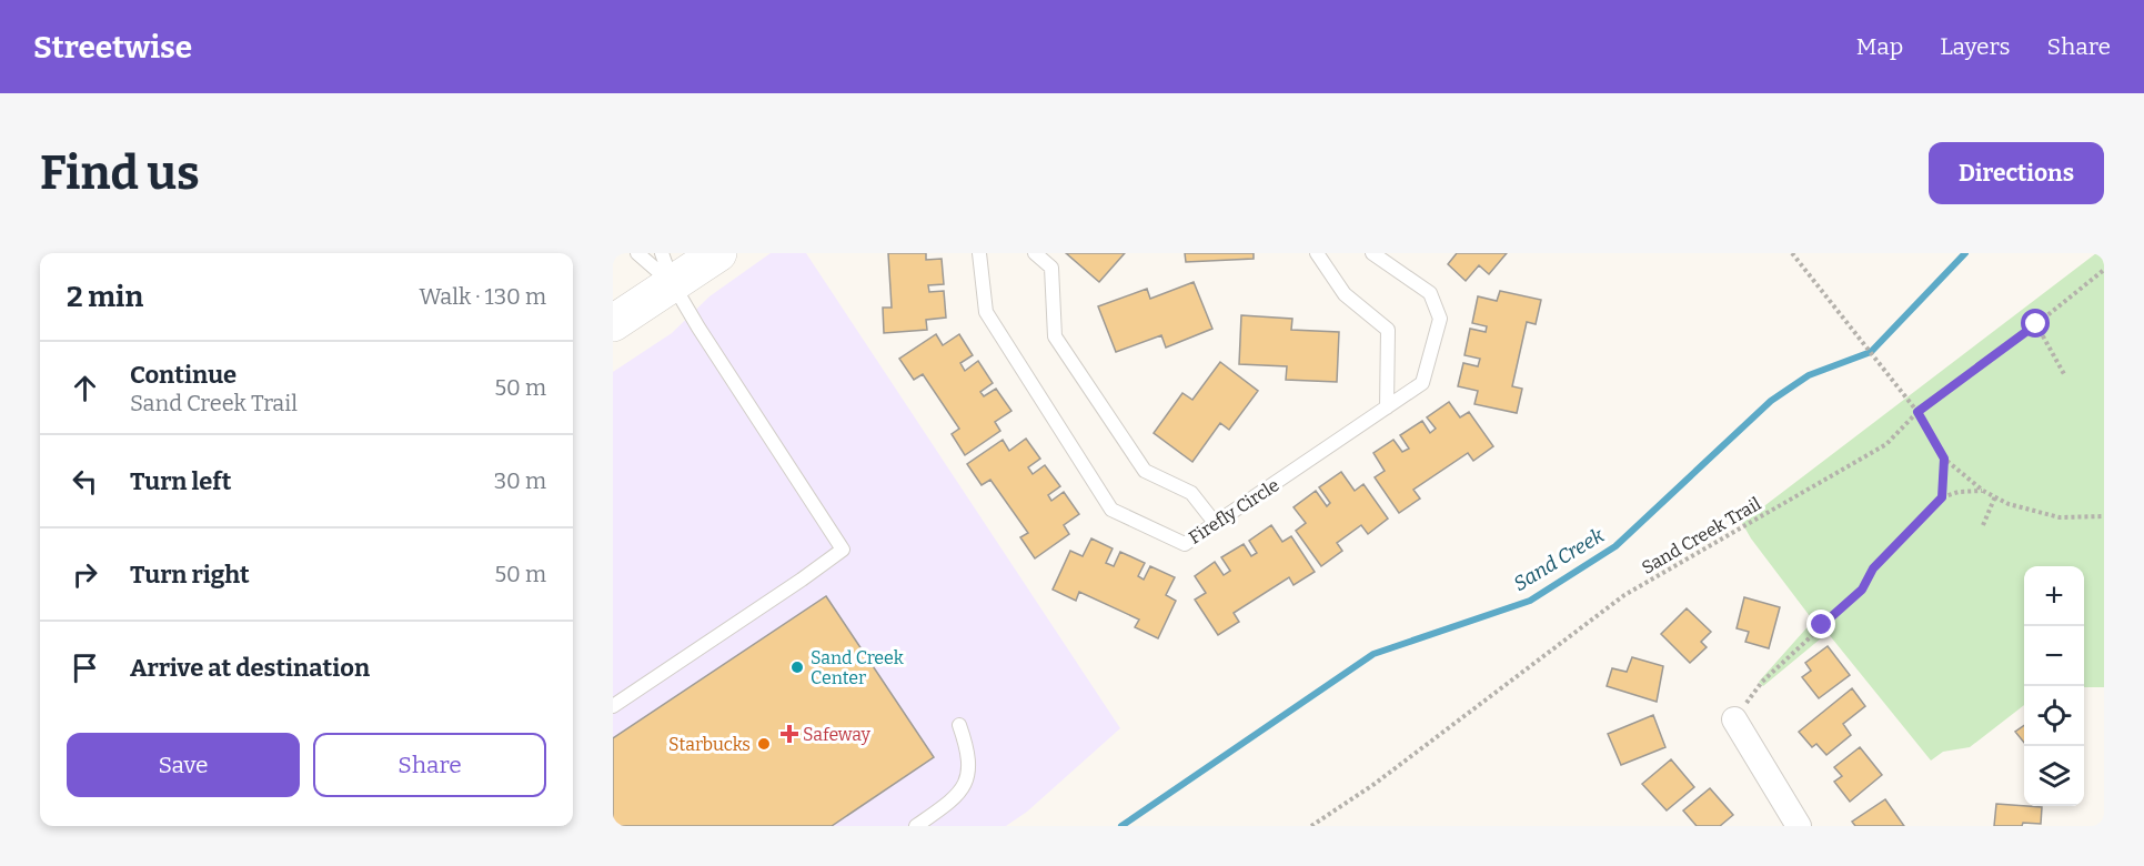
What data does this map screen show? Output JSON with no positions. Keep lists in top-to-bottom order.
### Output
{
  "streets": {
    "lane": ["Firefly Circle"],
    "path": ["Sand Creek Trail"]
  },
  "water": ["Sand Creek"],
  "places": {
    "other": ["Sand Creek Center", "Starbucks"],
    "health": ["Safeway"]
  },
  "page": {
    "header": "Streetwise",
    "nav": ["Map", "Layers", "Share"],
    "buttons": [
      "Directions",
      ["Save", "Share"]
    ],
    "title": "Find us",
    "heading": ["2 min", "Walk · 130 m"],
    "list": [
      ["Continue", "Sand Creek Trail", "50 m"],
      ["Turn left", "30 m"],
      ["Turn right", "50 m"],
      "Arrive at destination"
    ],
    "map_buttons": ["+", "−"]
  }
}
